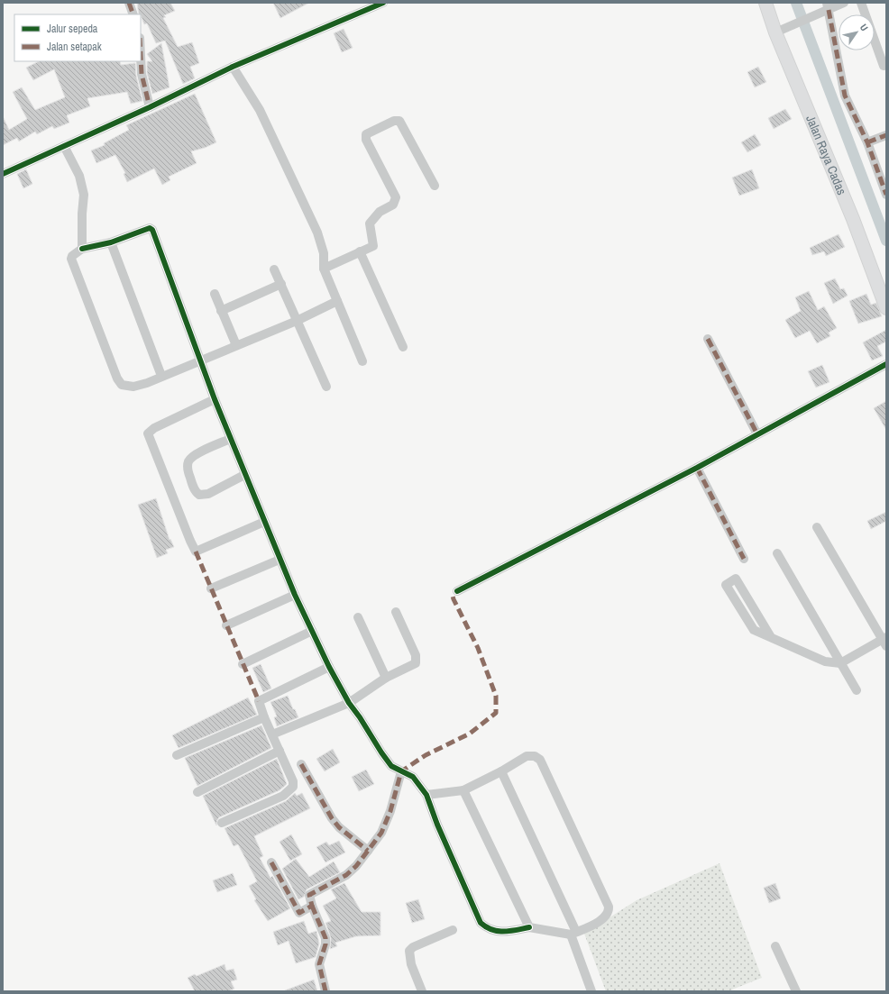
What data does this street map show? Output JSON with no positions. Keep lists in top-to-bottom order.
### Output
{
  "streets": {
    "street": ["Jalan Raya Cadas"]
  },
  "legend": ["Jalur sepeda", "Jalan setapak"],
  "north": "top right"
}
